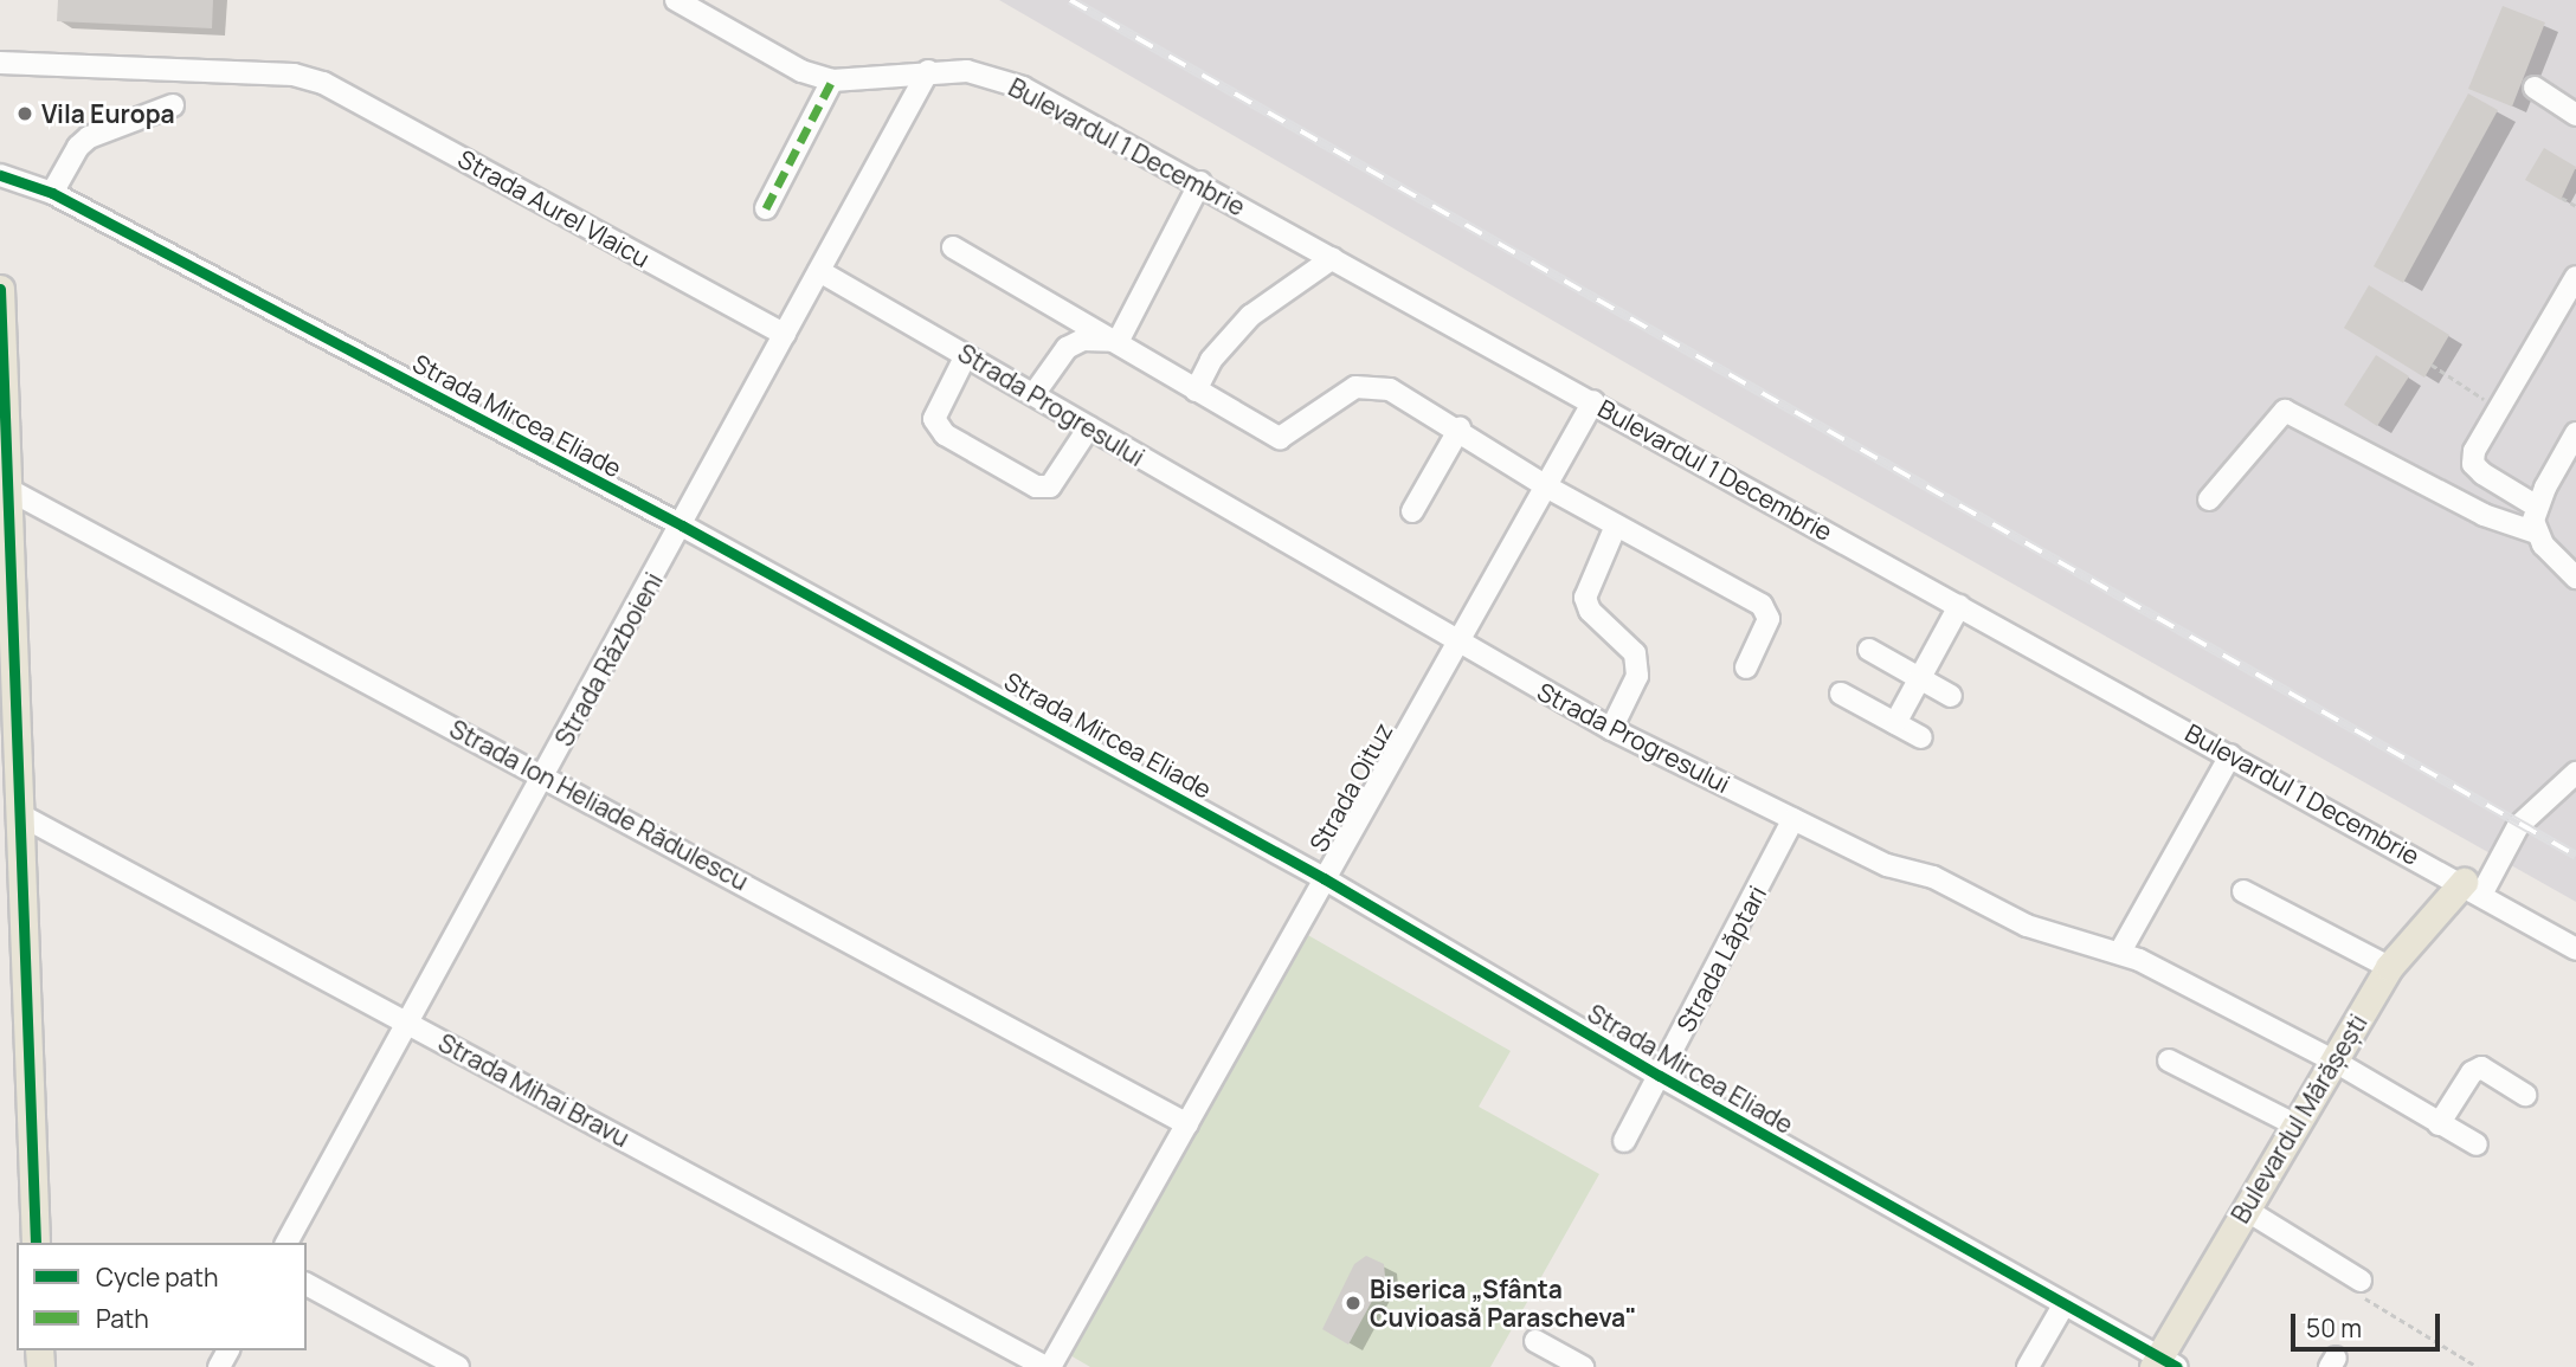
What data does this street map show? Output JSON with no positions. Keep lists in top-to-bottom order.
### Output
{
  "streets": {
    "main road": ["Bulevardul Mărășești"],
    "street": [
      "Bulevardul 1 Decembrie",
      "Strada Aurel Vlaicu",
      "Strada Progresului",
      "Strada Mircea Eliade",
      "Strada Războieni",
      "Strada Oituz",
      "Strada Ion Heliade Rădulescu",
      "Strada Lăptari",
      "Strada Mihai Bravu"
    ]
  },
  "crossings": [
    ["Bulevardul 1 Decembrie", "Strada Războieni"],
    ["Bulevardul 1 Decembrie", "Strada Oituz"],
    ["Bulevardul 1 Decembrie", "Bulevardul Mărășești"],
    ["Strada Aurel Vlaicu", "Strada Războieni"],
    ["Strada Progresului", "Strada Războieni"],
    ["Strada Progresului", "Strada Oituz"],
    ["Strada Progresului", "Strada Lăptari"],
    ["Strada Progresului", "Bulevardul Mărășești"],
    ["Strada Mircea Eliade", "Strada Războieni"],
    ["Strada Mircea Eliade", "Strada Oituz"],
    ["Strada Mircea Eliade", "Strada Lăptari"],
    ["Strada Mircea Eliade", "Bulevardul Mărășești"],
    ["Strada Războieni", "Strada Ion Heliade Rădulescu"],
    ["Strada Războieni", "Strada Mihai Bravu"],
    ["Strada Oituz", "Strada Ion Heliade Rădulescu"],
    ["Strada Oituz", "Strada Mihai Bravu"]
  ],
  "places": ["Vila Europa", "Biserica „Sfânta Cuvioasă Parascheva\""],
  "legend": ["Cycle path", "Path"],
  "scale_bar": "50 m"
}
